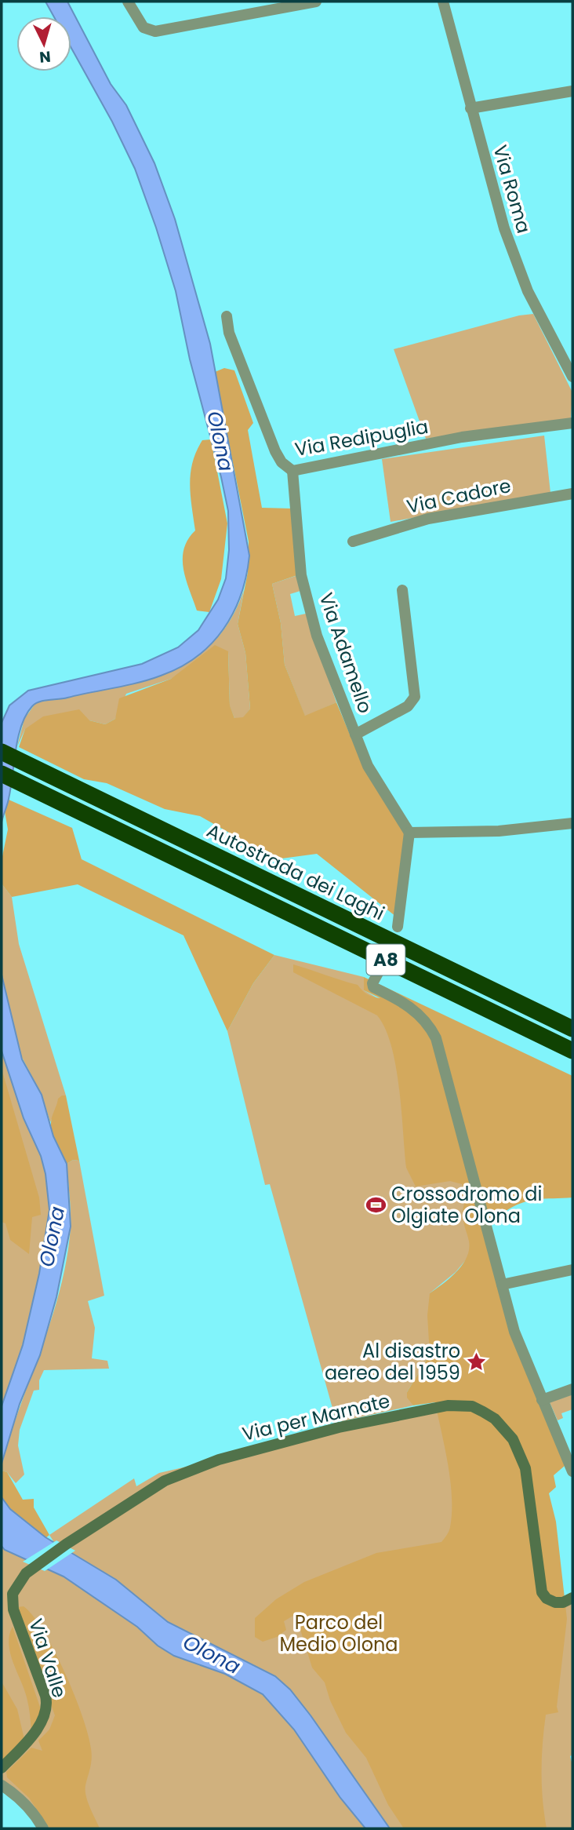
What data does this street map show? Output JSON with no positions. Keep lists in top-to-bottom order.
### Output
{
  "streets": {
    "highway": ["Autostrada dei Laghi", "A8"],
    "street": [
      "Via Roma",
      "Via Redipuglia",
      "Via Cadore",
      "Via Adamello",
      "Via per Marnate",
      "Via Valle"
    ]
  },
  "crossings": [
    ["Via Redipuglia", "Via Adamello"],
    ["Via per Marnate", "Via Valle"]
  ],
  "water": ["Olona"],
  "parks": ["Parco del Medio Olona"],
  "places": {
    "sports": ["Crossodromo di Olgiate Olona"],
    "place": ["Al disastro aereo del 1959"]
  },
  "north": "bottom"
}
